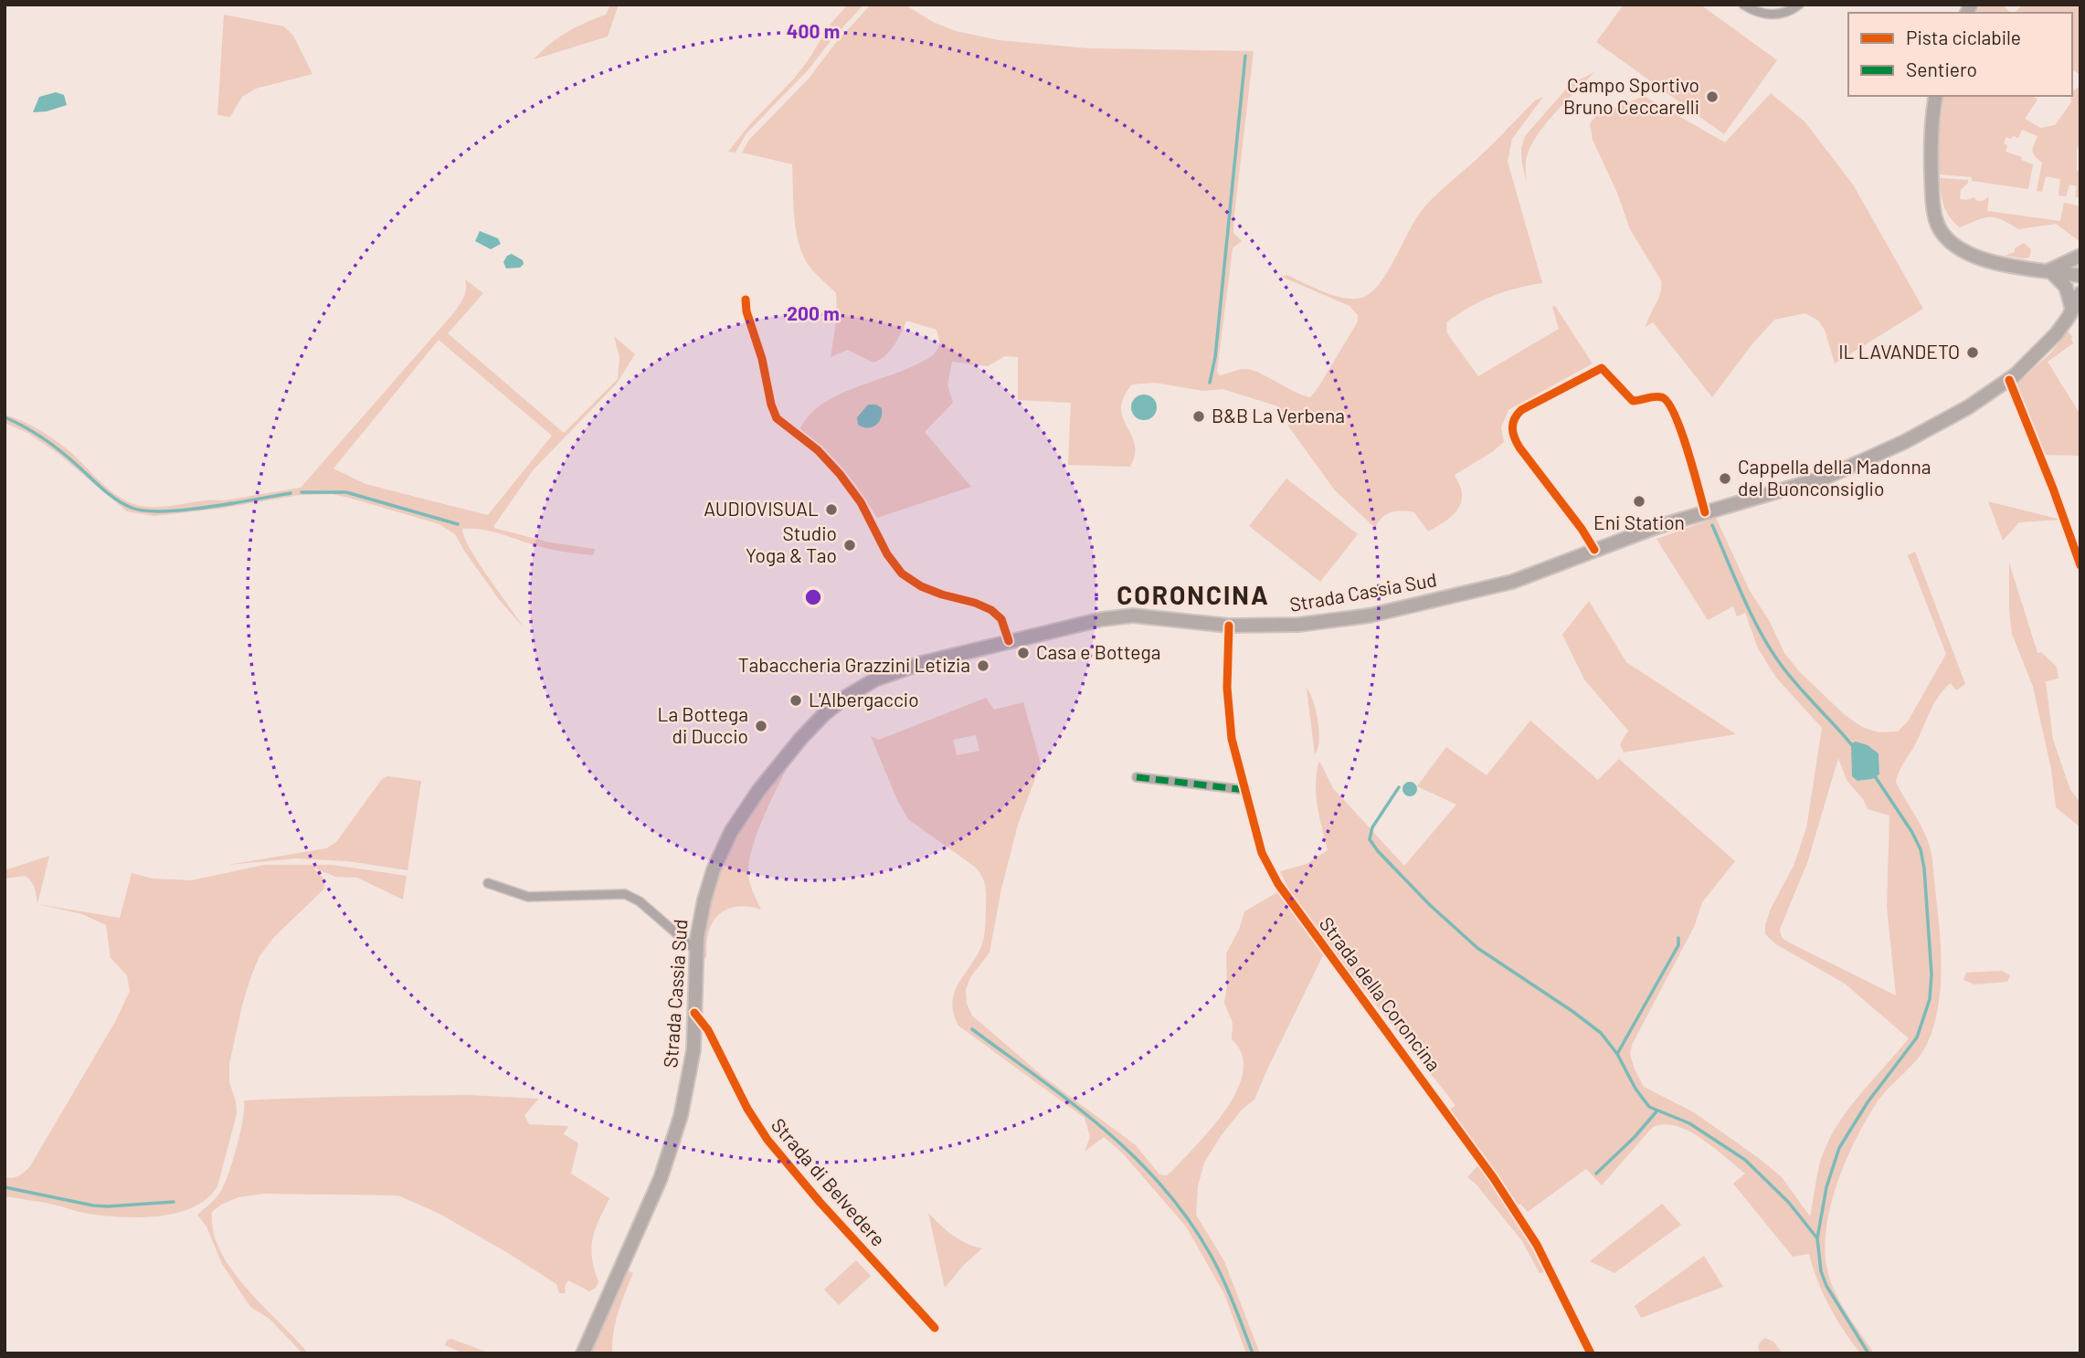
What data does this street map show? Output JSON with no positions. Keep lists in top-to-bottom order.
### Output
{
  "streets": {
    "main road": ["Strada Cassia Sud"],
    "street": ["Strada della Coroncina", "Strada di Belvedere"]
  },
  "crossings": [
    ["Strada Cassia Sud", "Strada della Coroncina"],
    ["Strada Cassia Sud", "Strada di Belvedere"]
  ],
  "districts": ["CORONCINA"],
  "places": [
    "Campo Sportivo Bruno Ceccarelli",
    "IL LAVANDETO",
    "B&B La Verbena",
    "Cappella della Madonna del Buonconsiglio",
    "Eni Station",
    "AUDIOVISUAL",
    "Studio Yoga & Tao",
    "Casa e Bottega",
    "Tabaccheria Grazzini Letizia",
    "L'Albergaccio",
    "La Bottega di Duccio"
  ],
  "legend": ["Pista ciclabile", "Sentiero"],
  "rings": ["400 m", "200 m"]
}
